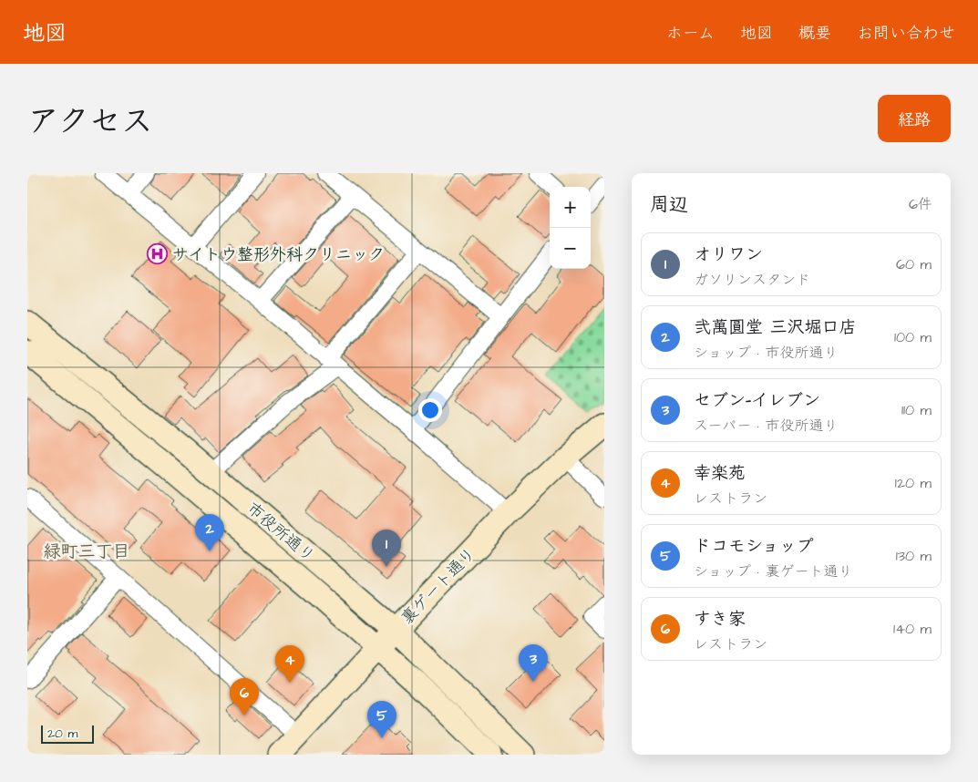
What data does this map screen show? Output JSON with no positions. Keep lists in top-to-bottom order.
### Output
{
  "streets": {
    "street": ["市役所通り", "裏ゲート通り"]
  },
  "crossings": [
    ["市役所通り", "裏ゲート通り"]
  ],
  "districts": ["緑町三丁目"],
  "places": {
    "hospital": ["サイトウ整形外科クリニック"]
  },
  "scale_bar": "20 m",
  "page": {
    "header": "地図",
    "nav": [
      "ホーム",
      "地図",
      "概要",
      "お問い合わせ"
    ],
    "title": "アクセス",
    "buttons": "経路",
    "heading": ["周辺", "6件"],
    "map_buttons": ["+", "−"],
    "list": [
      {
        "mark": "1",
        "name": "オリワン",
        "note": "ガソリンスタンド",
        "value": "60 m"
      },
      {
        "mark": "2",
        "name": "弐萬圓堂 三沢堀口店",
        "note": "ショップ · 市役所通り",
        "value": "100 m"
      },
      {
        "mark": "3",
        "name": "セブン-イレブン",
        "note": "スーパー · 市役所通り",
        "value": "110 m"
      },
      {
        "mark": "4",
        "name": "幸楽苑",
        "note": "レストラン",
        "value": "120 m"
      },
      {
        "mark": "5",
        "name": "ドコモショップ",
        "note": "ショップ · 裏ゲート通り",
        "value": "130 m"
      },
      {
        "mark": "6",
        "name": "すき家",
        "note": "レストラン",
        "value": "140 m"
      }
    ],
    "pins": [
      "2",
      "1",
      "3",
      "4",
      "6",
      "5"
    ],
    "scale": "20 m"
  }
}
